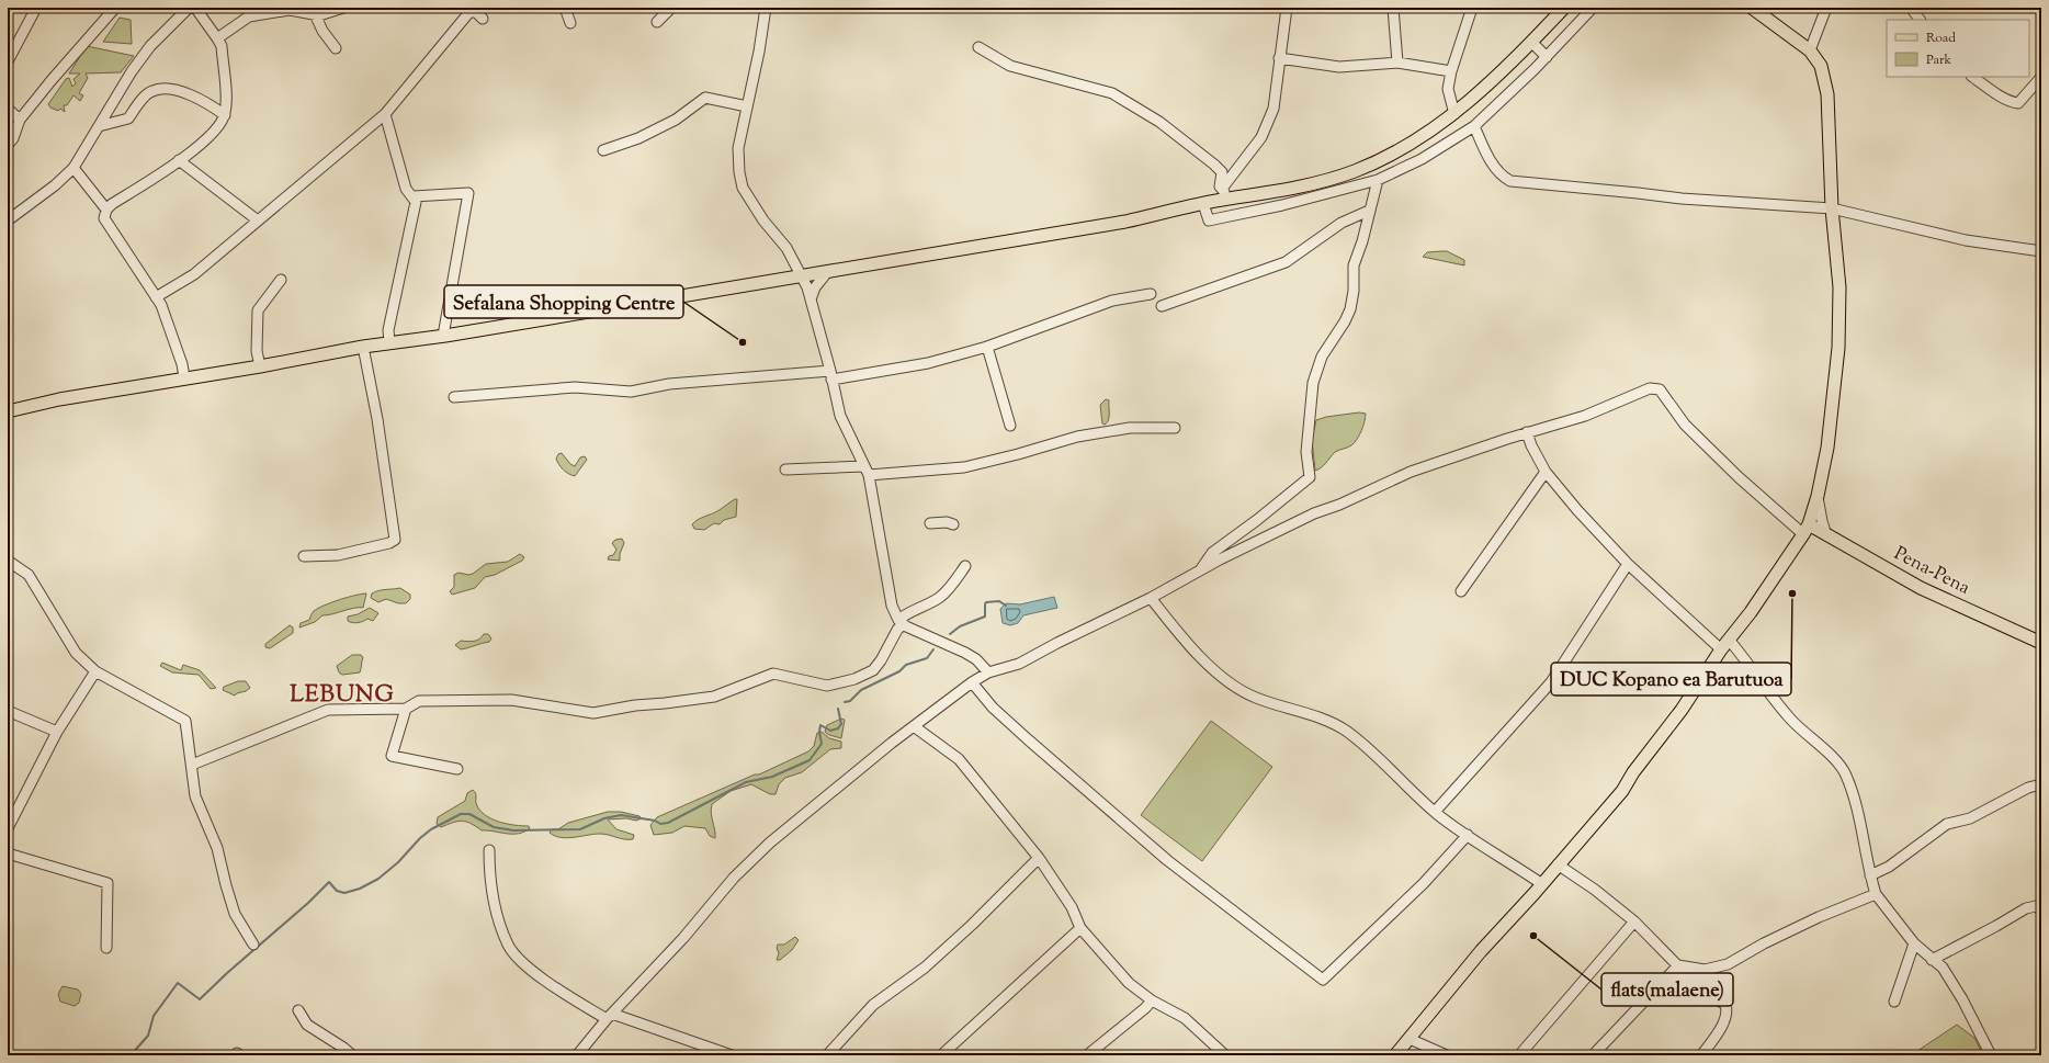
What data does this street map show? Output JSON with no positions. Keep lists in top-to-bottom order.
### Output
{
  "streets": {
    "main road": ["Pena-Pena"]
  },
  "districts": ["LEBUNG"],
  "places": ["Sefalana Shopping Centre", "DUC Kopano ea Barutuoa", "flats(malaene)"],
  "legend": ["Road", "Park"]
}
